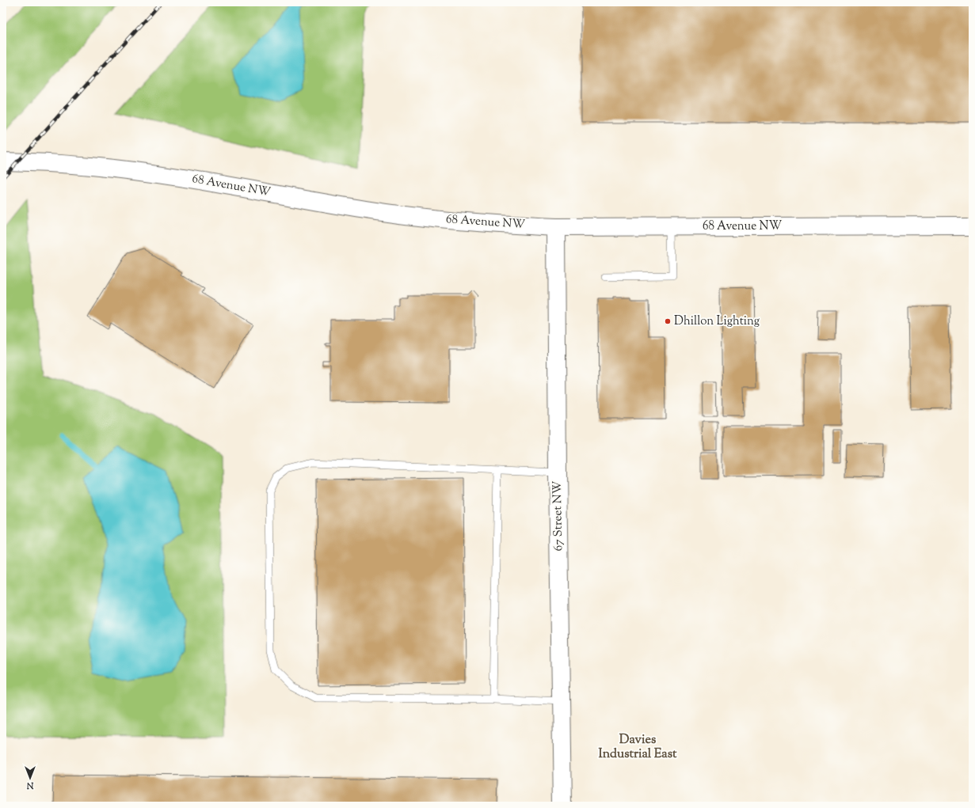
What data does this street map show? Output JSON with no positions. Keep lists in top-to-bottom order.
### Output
{
  "streets": {
    "street": ["68 Avenue NW", "67 Street NW"]
  },
  "crossings": [
    ["68 Avenue NW", "67 Street NW"]
  ],
  "districts": ["Davies Industrial East"],
  "places": ["Dhillon Lighting"],
  "north": "bottom"
}
